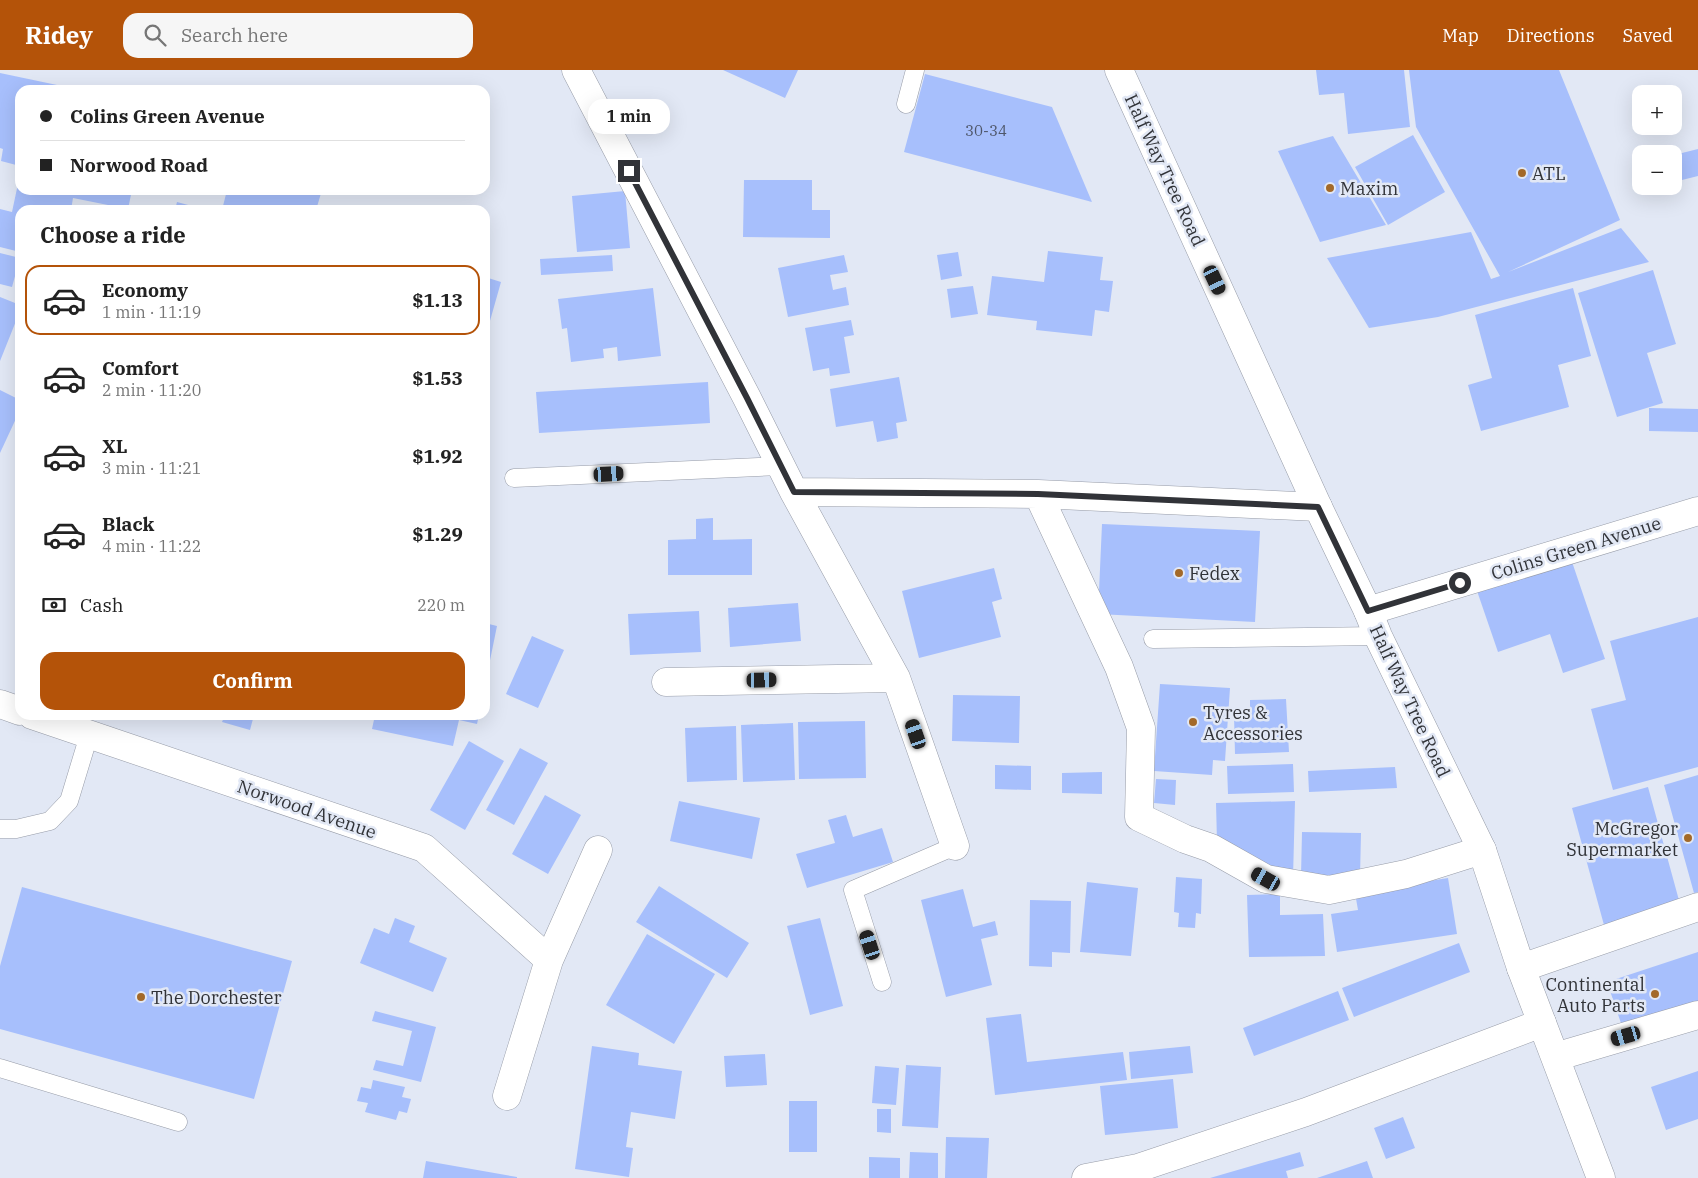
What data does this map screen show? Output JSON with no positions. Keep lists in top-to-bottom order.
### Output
{
  "streets": {
    "street": ["Half Way Tree Road", "Colins Green Avenue", "Norwood Avenue"]
  },
  "crossings": [
    ["Half Way Tree Road", "Colins Green Avenue"]
  ],
  "places": [
    "ATL",
    "Maxim",
    "Fedex",
    "Tyres & Accessories",
    "McGregor Supermarket",
    "Continental Auto Parts",
    "The Dorchester"
  ],
  "house_numbers": ["30-34"],
  "page": {
    "header": "Ridey",
    "search": "Search here",
    "nav": ["Map", "Directions", "Saved"],
    "map_buttons": ["+", "−"],
    "banner": ["Colins Green Avenue", "Norwood Road"],
    "bubble": "1 min",
    "heading": "Choose a ride",
    "list": [
      {
        "name": "Economy",
        "note": "1 min · 11:19",
        "value": "$1.13"
      },
      {
        "name": "Comfort",
        "note": "2 min · 11:20",
        "value": "$1.53"
      },
      {
        "name": "XL",
        "note": "3 min · 11:21",
        "value": "$1.92"
      },
      {
        "name": "Black",
        "note": "4 min · 11:22",
        "value": "$1.29"
      }
    ],
    "pay": ["Cash", "220 m"],
    "buttons": "Confirm"
  }
}
